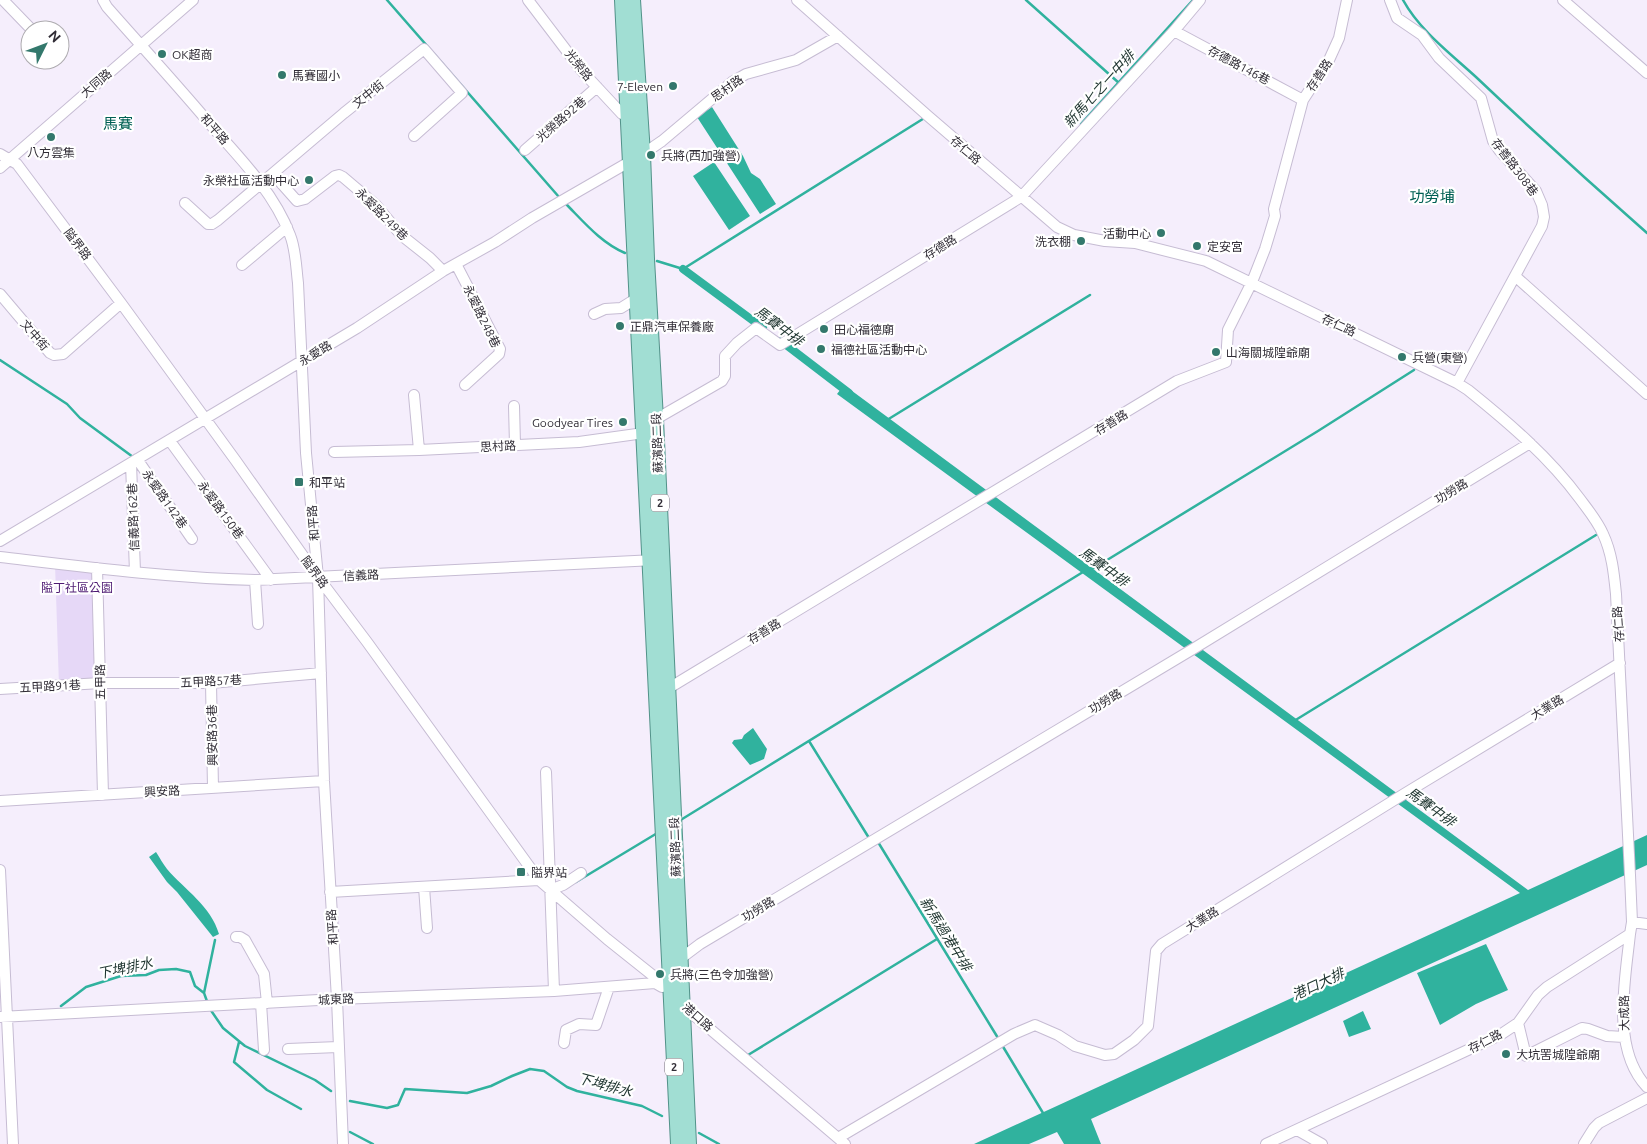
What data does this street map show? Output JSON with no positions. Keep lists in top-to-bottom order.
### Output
{
  "streets": {
    "main road": ["蘇濱路二段", "2"],
    "street": [
      "光榮路",
      "存德路146巷",
      "存善路",
      "大同路",
      "思村路",
      "文中街",
      "光榮路92巷",
      "和平路",
      "存仁路",
      "存善路308巷",
      "永愛路249巷",
      "隘界路",
      "存德路",
      "永愛路248巷",
      "永愛路",
      "功勞路",
      "永愛路142巷",
      "永愛路150巷",
      "信義路162巷",
      "信義路",
      "五甲路57巷",
      "五甲路",
      "五甲路91巷",
      "大業路",
      "興安路36巷",
      "興安路",
      "城東路",
      "大成路",
      "港口路"
    ]
  },
  "crossings": [
    ["光榮路", "光榮路92巷"],
    ["光榮路", "蘇濱路二段"],
    ["存德路146巷", "存善路"],
    ["存德路146巷", "存德路"],
    ["存善路", "存仁路"],
    ["存善路", "蘇濱路二段"],
    ["大同路", "和平路"],
    ["大同路", "隘界路"],
    ["思村路", "存仁路"],
    ["思村路", "永愛路"],
    ["思村路", "蘇濱路二段"],
    ["文中街", "和平路"],
    ["文中街", "永愛路249巷"],
    ["文中街", "隘界路"],
    ["和平路", "隘界路"],
    ["和平路", "永愛路"],
    ["和平路", "信義路"],
    ["和平路", "五甲路57巷"],
    ["和平路", "興安路"],
    ["和平路", "城東路"],
    ["存仁路", "存善路308巷"],
    ["存仁路", "存德路"],
    ["存仁路", "功勞路"],
    ["存仁路", "大業路"],
    ["存仁路", "大成路"],
    ["永愛路249巷", "永愛路"],
    ["隘界路", "永愛路"],
    ["隘界路", "信義路"],
    ["隘界路", "港口路"],
    ["存德路", "蘇濱路二段"],
    ["永愛路248巷", "永愛路"],
    ["永愛路", "蘇濱路二段"],
    ["永愛路", "永愛路142巷"],
    ["永愛路", "永愛路150巷"],
    ["永愛路", "信義路162巷"],
    ["蘇濱路二段", "功勞路"],
    ["蘇濱路二段", "2"],
    ["蘇濱路二段", "信義路"],
    ["蘇濱路二段", "城東路"],
    ["蘇濱路二段", "港口路"],
    ["永愛路142巷", "信義路162巷"],
    ["2", "城東路"],
    ["2", "港口路"],
    ["永愛路150巷", "信義路"],
    ["信義路162巷", "信義路"],
    ["信義路", "五甲路"],
    ["五甲路57巷", "五甲路"],
    ["五甲路57巷", "五甲路91巷"],
    ["五甲路57巷", "興安路36巷"],
    ["五甲路", "五甲路91巷"],
    ["五甲路", "興安路"],
    ["大業路", "港口路"],
    ["興安路36巷", "興安路"],
    ["城東路", "港口路"]
  ],
  "districts": ["馬賽", "功勞埔"],
  "water": [
    "新馬七之一中排",
    "馬賽中排",
    "新馬過港中排",
    "下埤排水",
    "港口大排"
  ],
  "parks": ["隘丁社區公園"],
  "places": {
    "other": [
      "OK超商",
      "馬賽國小",
      "7-Eleven",
      "八方雲集",
      "兵將(西加強營)",
      "永榮社區活動中心",
      "活動中心",
      "洗衣棚",
      "定安宮",
      "正鼎汽車保養廠",
      "田心福德廟",
      "福德社區活動中心",
      "山海關城隍爺廟",
      "兵營(東營)",
      "Goodyear Tires",
      "兵將(三色令加強營)",
      "大坑罟城隍爺廟"
    ],
    "transit": ["和平站", "隘界站"]
  },
  "north": "top right"
}
